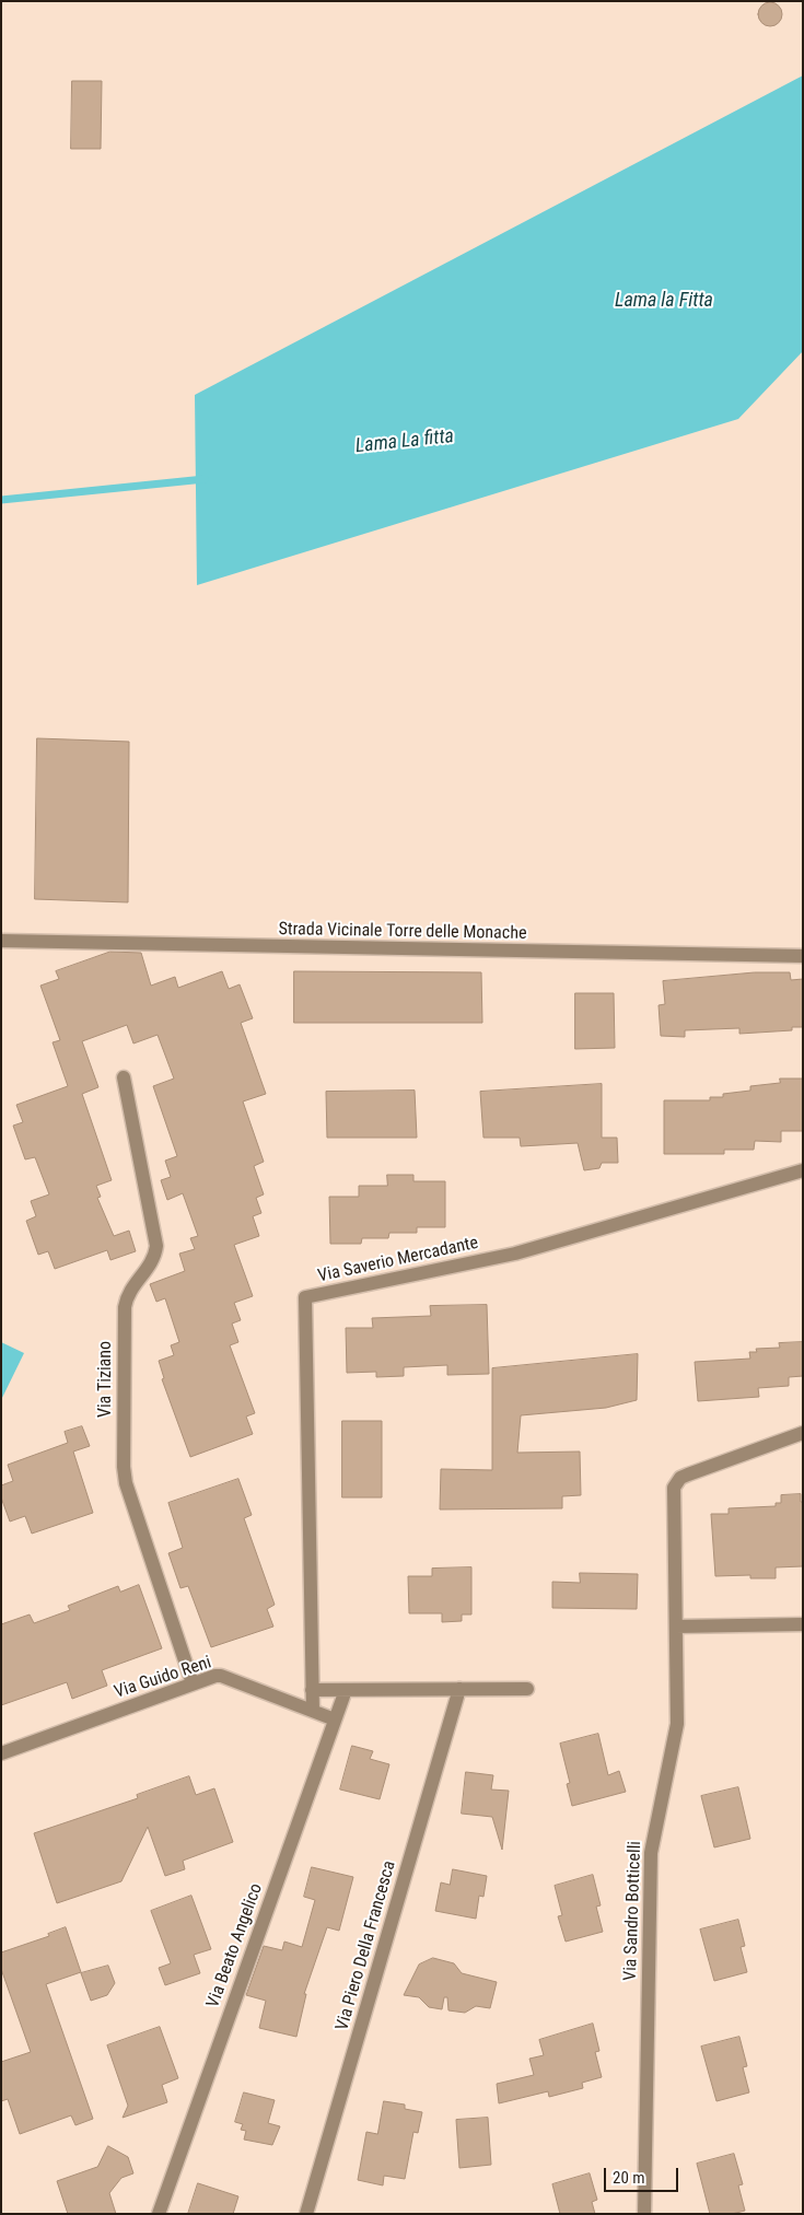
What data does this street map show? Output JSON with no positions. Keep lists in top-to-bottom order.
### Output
{
  "streets": {
    "street": [
      "Strada Vicinale Torre delle Monache",
      "Via Saverio Mercadante",
      "Via Tiziano",
      "Via Guido Reni",
      "Via Sandro Botticelli",
      "Via Beato Angelico",
      "Via Piero Della Francesca"
    ]
  },
  "crossings": [
    ["Via Saverio Mercadante", "Via Guido Reni"],
    ["Via Tiziano", "Via Guido Reni"],
    ["Via Guido Reni", "Via Beato Angelico"]
  ],
  "water": ["Lama la Fitta", "Lama La fitta"],
  "scale_bar": "20 m"
}
